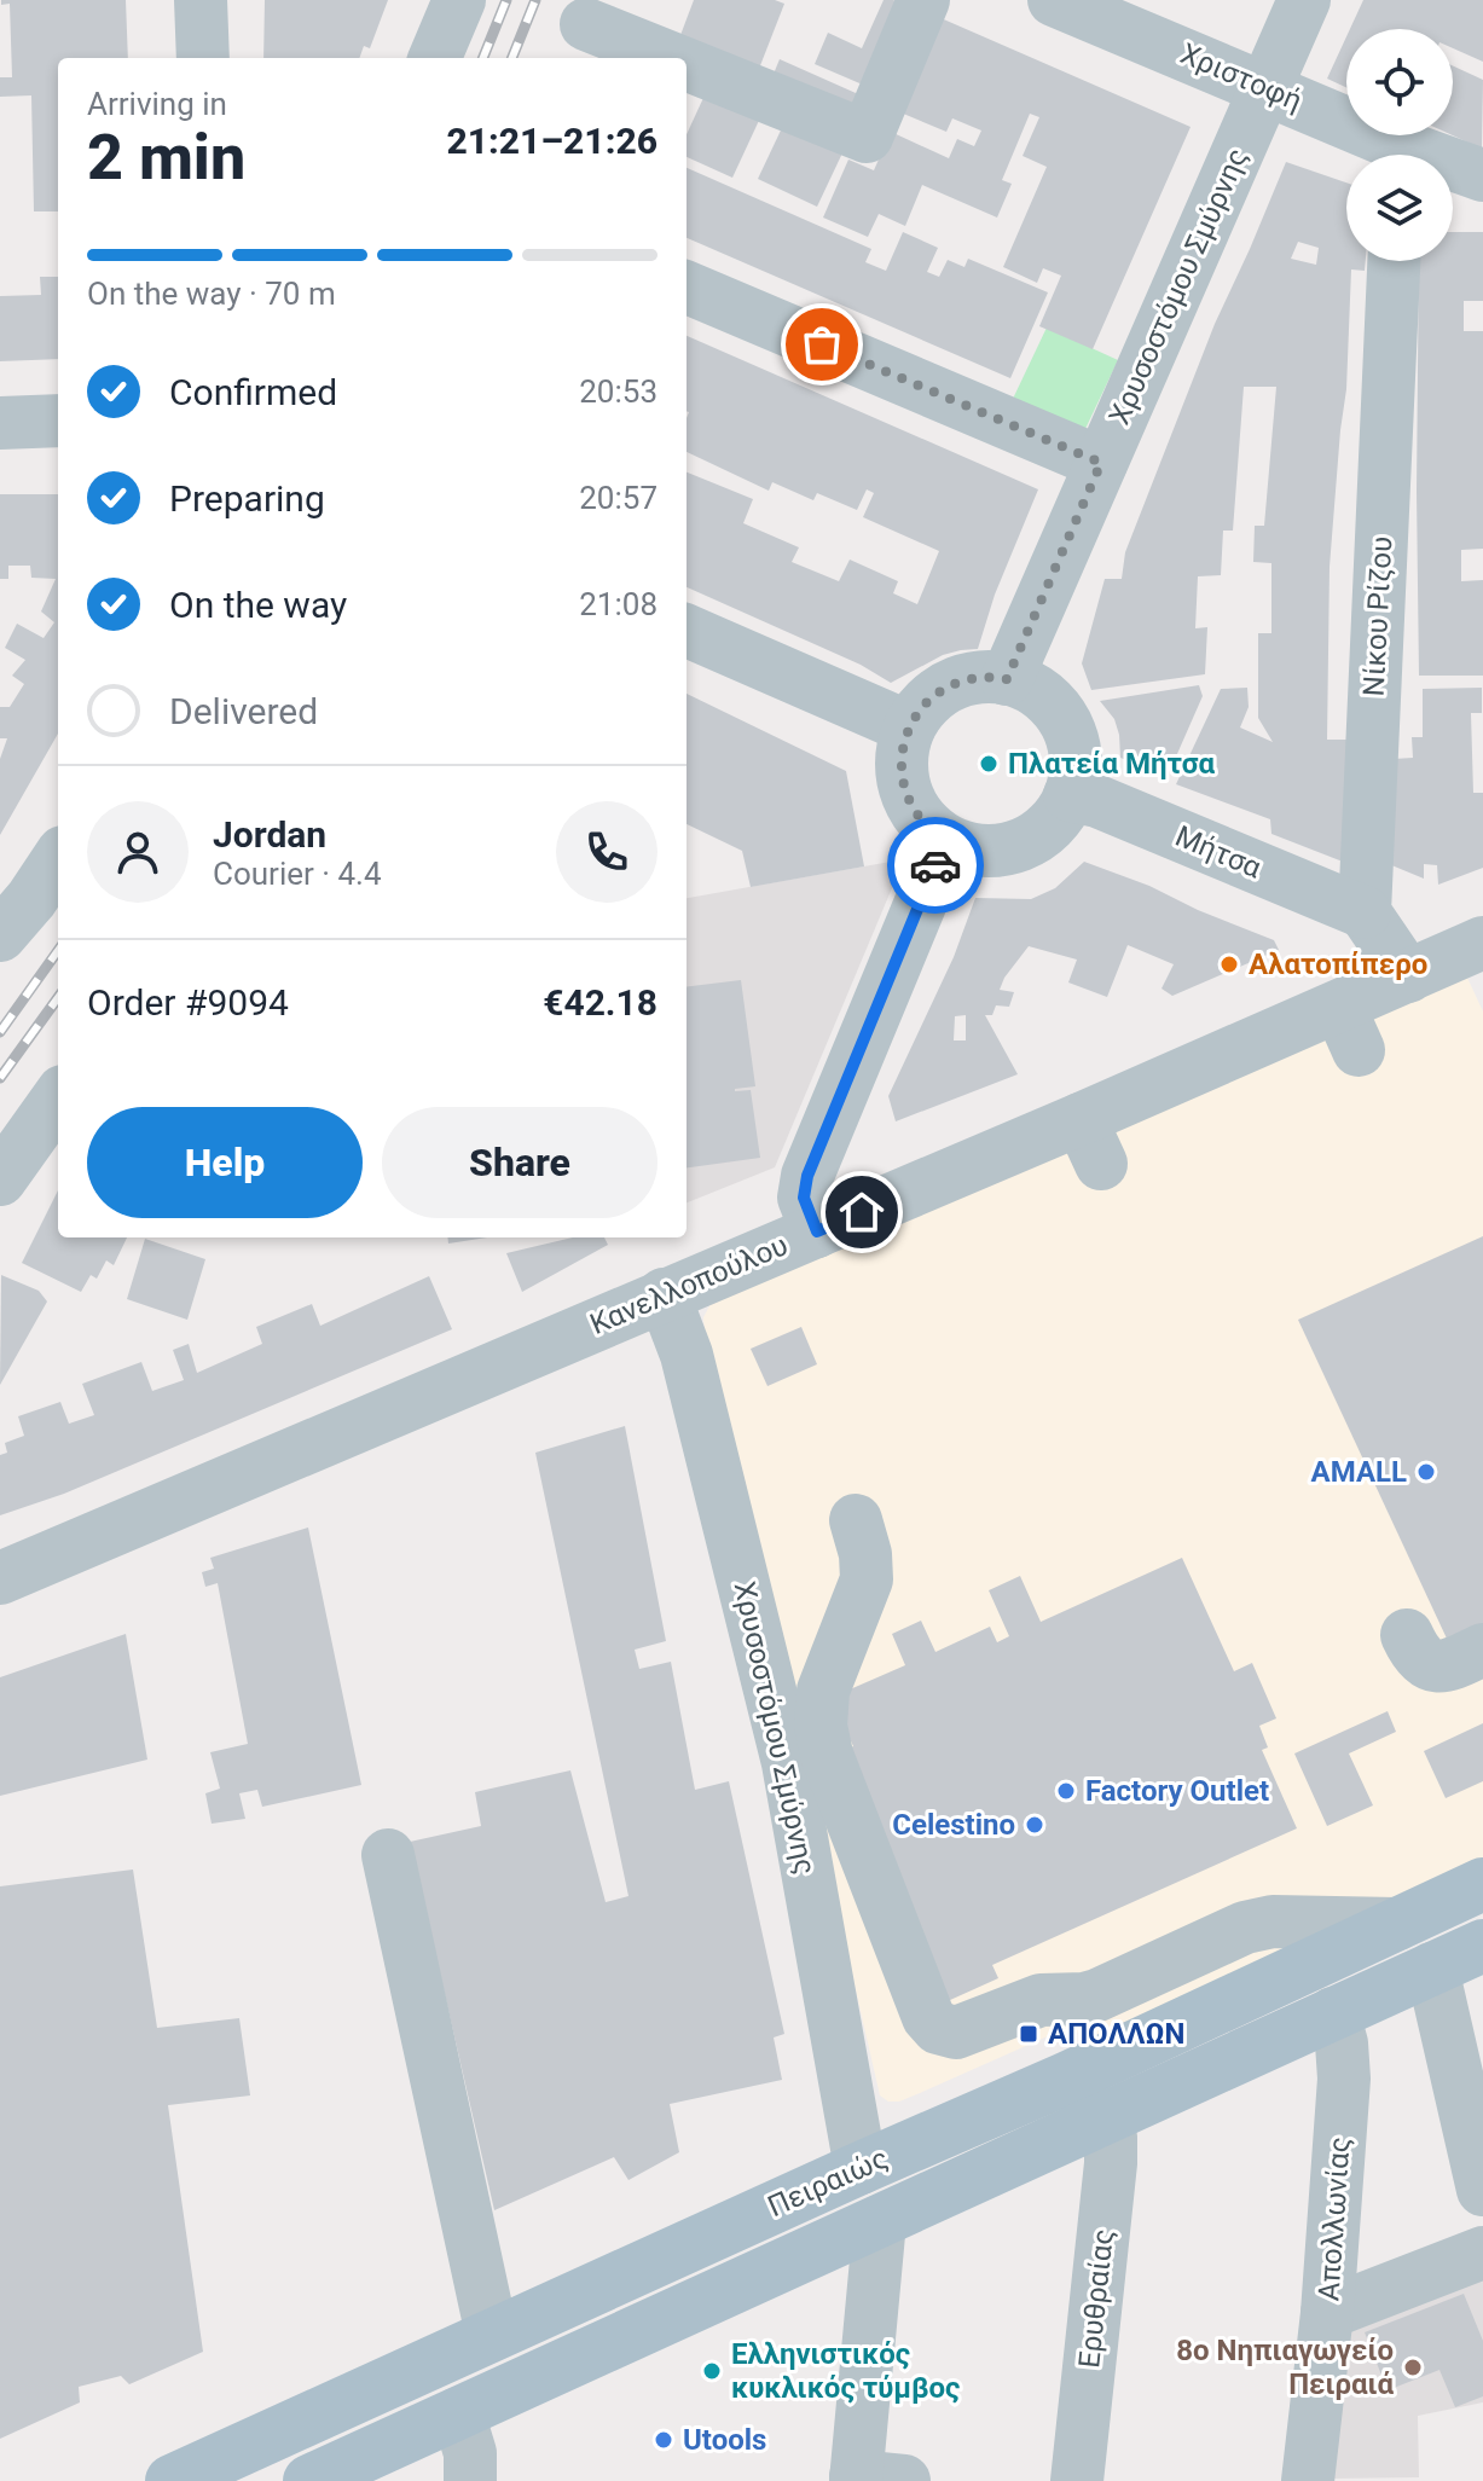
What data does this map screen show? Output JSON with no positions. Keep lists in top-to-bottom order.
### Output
{
  "streets": {
    "main road": ["Πειραιώς"],
    "street": [
      "Χριστοφή",
      "Χρυσοστόμου Σμύρνης",
      "Νίκου Ρίζου",
      "Μήτσα",
      "Κανελλοπούλου",
      "Απολλωνίας",
      "Ερυθραίας"
    ]
  },
  "crossings": [
    ["Χριστοφή", "Χρυσοστόμου Σμύρνης"],
    ["Χρυσοστόμου Σμύρνης", "Μήτσα"],
    ["Χρυσοστόμου Σμύρνης", "Κανελλοπούλου"],
    ["Χρυσοστόμου Σμύρνης", "Πειραιώς"],
    ["Νίκου Ρίζου", "Μήτσα"],
    ["Πειραιώς", "Απολλωνίας"],
    ["Πειραιώς", "Ερυθραίας"]
  ],
  "places": {
    "other": [
      "Πλατεία Μήτσα",
      "Αλατοπίπερο",
      "AMALL",
      "Factory Outlet",
      "Celestino",
      "8ο Νηπιαγωγείο Πειραιά",
      "Ελληνιστικός κυκλικός τύμβος",
      "Utools"
    ],
    "transit": ["ΑΠΟΛΛΩΝ"]
  },
  "page": {
    "heading": ["2 min", "Arriving in", "21:21–21:26"],
    "panel": [
      "Jordan",
      "Courier · 4.4",
      "Order #9094",
      "€42.18"
    ],
    "bar": "On the way · 70 m",
    "list": [
      ["Confirmed", "20:53"],
      ["Preparing", "20:57"],
      ["On the way", "21:08"],
      "Delivered"
    ],
    "buttons": ["Help", "Share"]
  }
}
